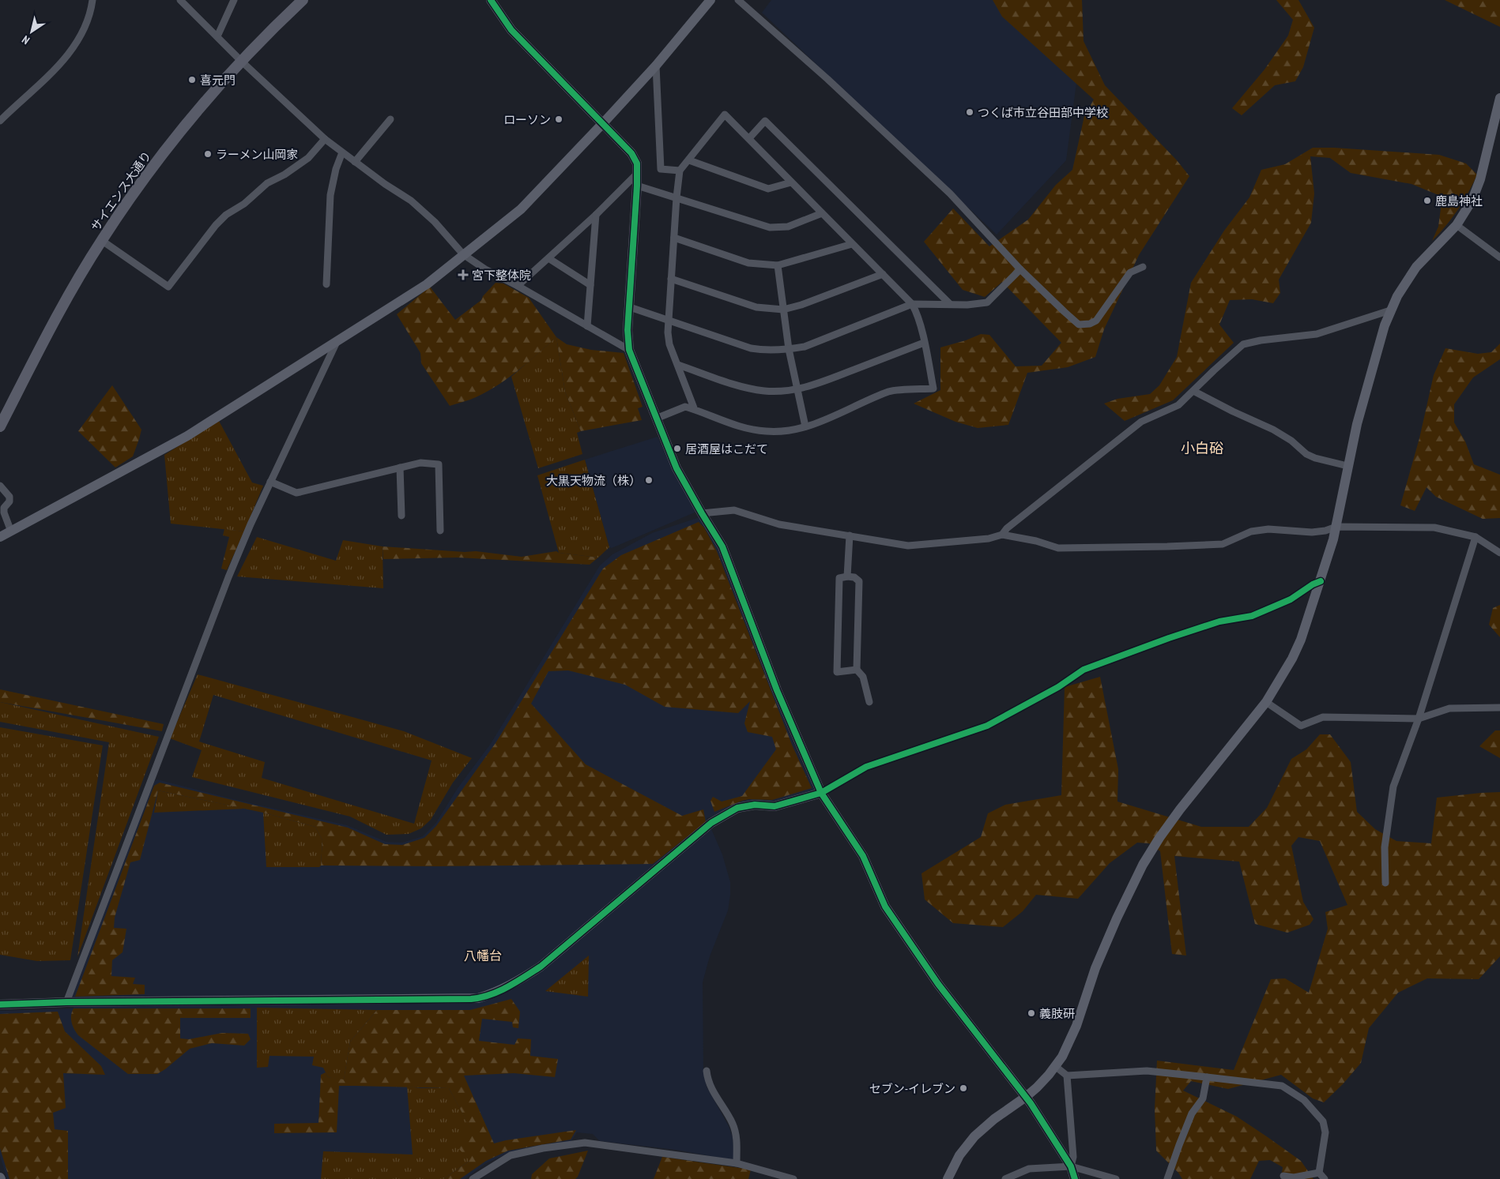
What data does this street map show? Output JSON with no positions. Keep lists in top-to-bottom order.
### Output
{
  "streets": {
    "main road": ["サイエンス大通り"]
  },
  "districts": ["小白硲", "八幡台"],
  "places": {
    "other": [
      "喜元門",
      "つくば市立谷田部中学校",
      "ローソン",
      "ラーメン山岡家",
      "鹿島神社",
      "居酒屋はこだて",
      "大黒天物流（株）",
      "義肢研",
      "セブン-イレブン"
    ],
    "health": ["宮下整体院"]
  },
  "north": "bottom left"
}
